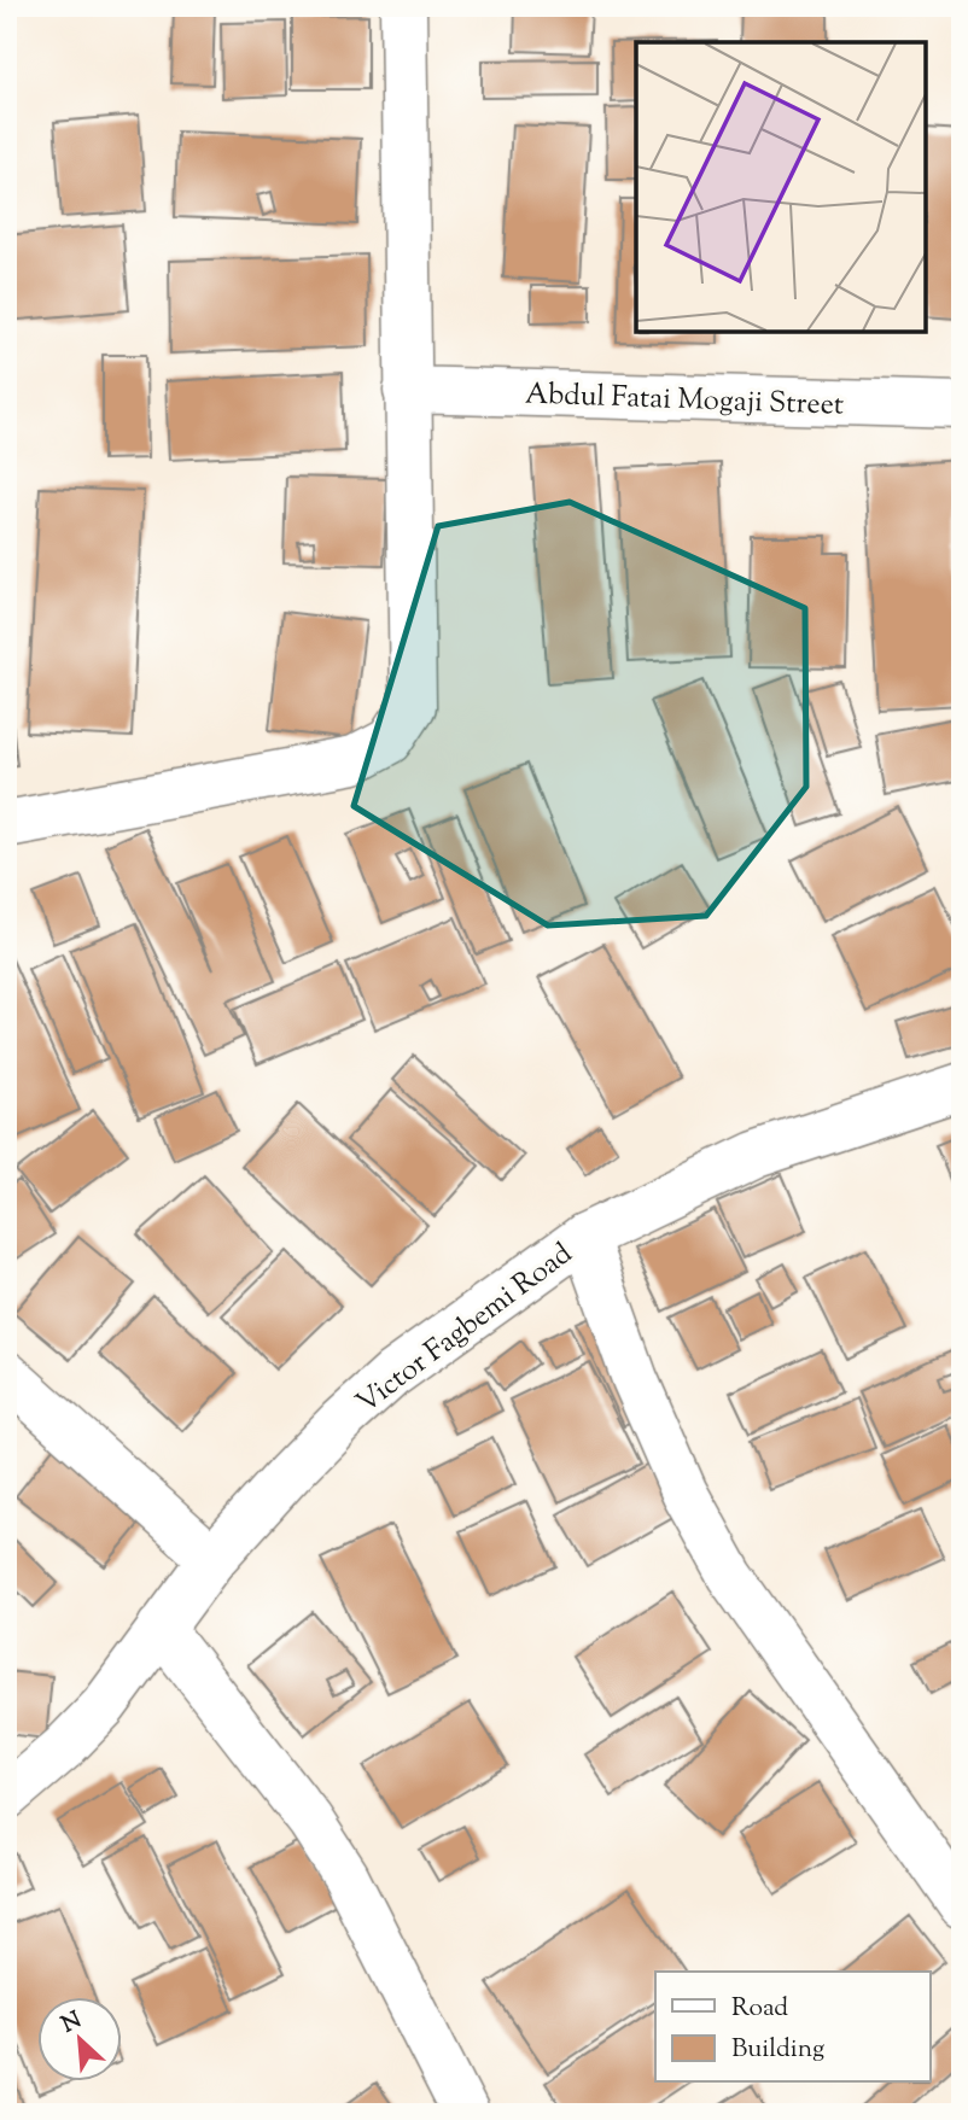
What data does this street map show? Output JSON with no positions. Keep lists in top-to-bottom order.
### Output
{
  "streets": {
    "street": ["Abdul Fatai Mogaji Street", "Victor Fagbemi Road"]
  },
  "legend": ["Road", "Building"],
  "north": "top left"
}
